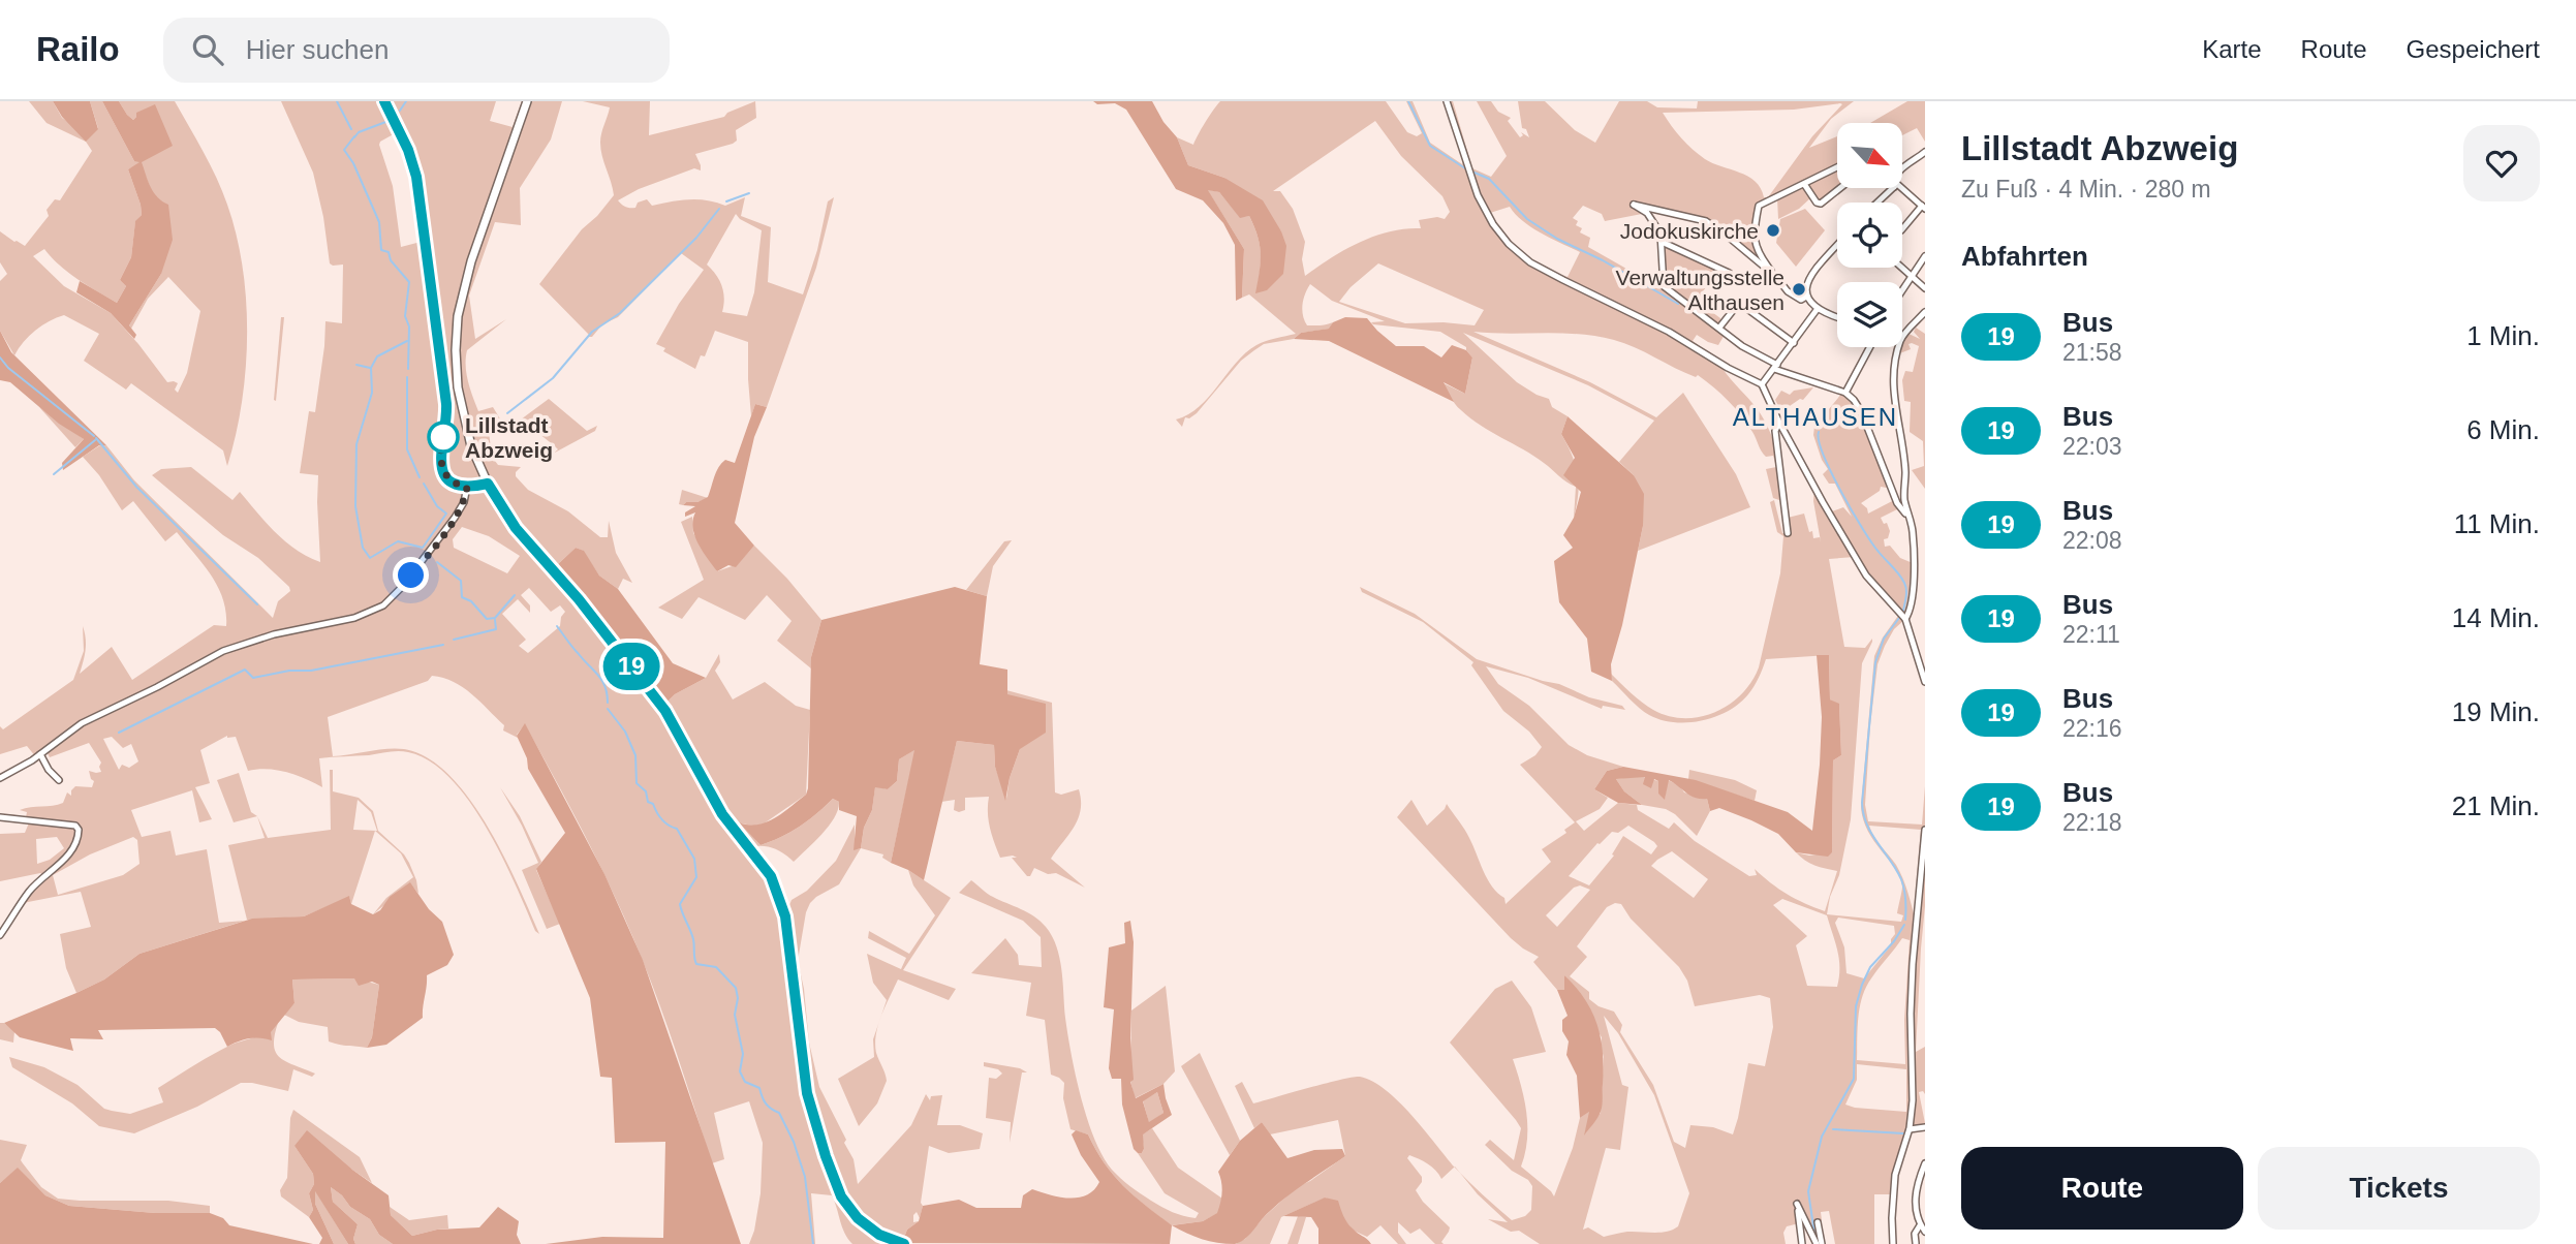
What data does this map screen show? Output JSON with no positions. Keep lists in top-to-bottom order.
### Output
{
  "districts": ["ALTHAUSEN"],
  "places": ["Jodokuskirche", "Verwaltungsstelle Althausen", "Lillstadt Abzweig"],
  "lines": ["bus line 19"],
  "north": "bottom right",
  "page": {
    "header": "Railo",
    "search": "Hier suchen",
    "nav": ["Karte", "Route", "Gespeichert"],
    "on_map": "19",
    "heading": [
      ["Lillstadt Abzweig", "Zu Fuß · 4 Min. · 280 m"],
      "Abfahrten"
    ],
    "list": [
      {
        "mark": "19",
        "name": "Bus",
        "note": "21:58",
        "value": "1 Min."
      },
      {
        "mark": "19",
        "name": "Bus",
        "note": "22:03",
        "value": "6 Min."
      },
      {
        "mark": "19",
        "name": "Bus",
        "note": "22:08",
        "value": "11 Min."
      },
      {
        "mark": "19",
        "name": "Bus",
        "note": "22:11",
        "value": "14 Min."
      },
      {
        "mark": "19",
        "name": "Bus",
        "note": "22:16",
        "value": "19 Min."
      },
      {
        "mark": "19",
        "name": "Bus",
        "note": "22:18",
        "value": "21 Min."
      }
    ],
    "buttons": ["Route", "Tickets"]
  }
}
